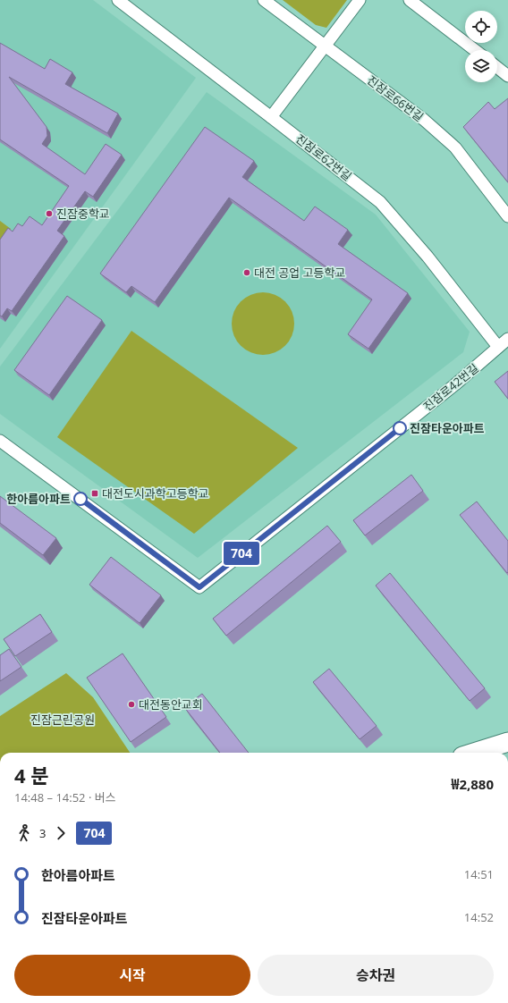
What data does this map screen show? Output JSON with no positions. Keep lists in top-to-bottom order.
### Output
{
  "streets": {
    "street": ["진잠로66번길", "진잠로62번길", "진잠로42번길"]
  },
  "crossings": [
    ["진잠로62번길", "진잠로42번길"]
  ],
  "parks": ["진잠근린공원"],
  "places": {
    "other": [
      "진잠중학교",
      "대전 공업 고등학교",
      "진잠타운아파트",
      "한아름아파트",
      "대전동안교회"
    ],
    "transit": ["대전도시과학고등학교"]
  },
  "lines": ["bus line 704"],
  "page": {
    "on_map": "704",
    "heading": ["4 분", "14:48 – 14:52 · 버스", "₩2,880"],
    "legs": ["3", "704"],
    "list": [
      {
        "name": "한아름아파트",
        "value": "14:51"
      },
      {
        "name": "진잠타운아파트",
        "value": "14:52"
      }
    ],
    "buttons": ["시작", "승차권"]
  }
}
